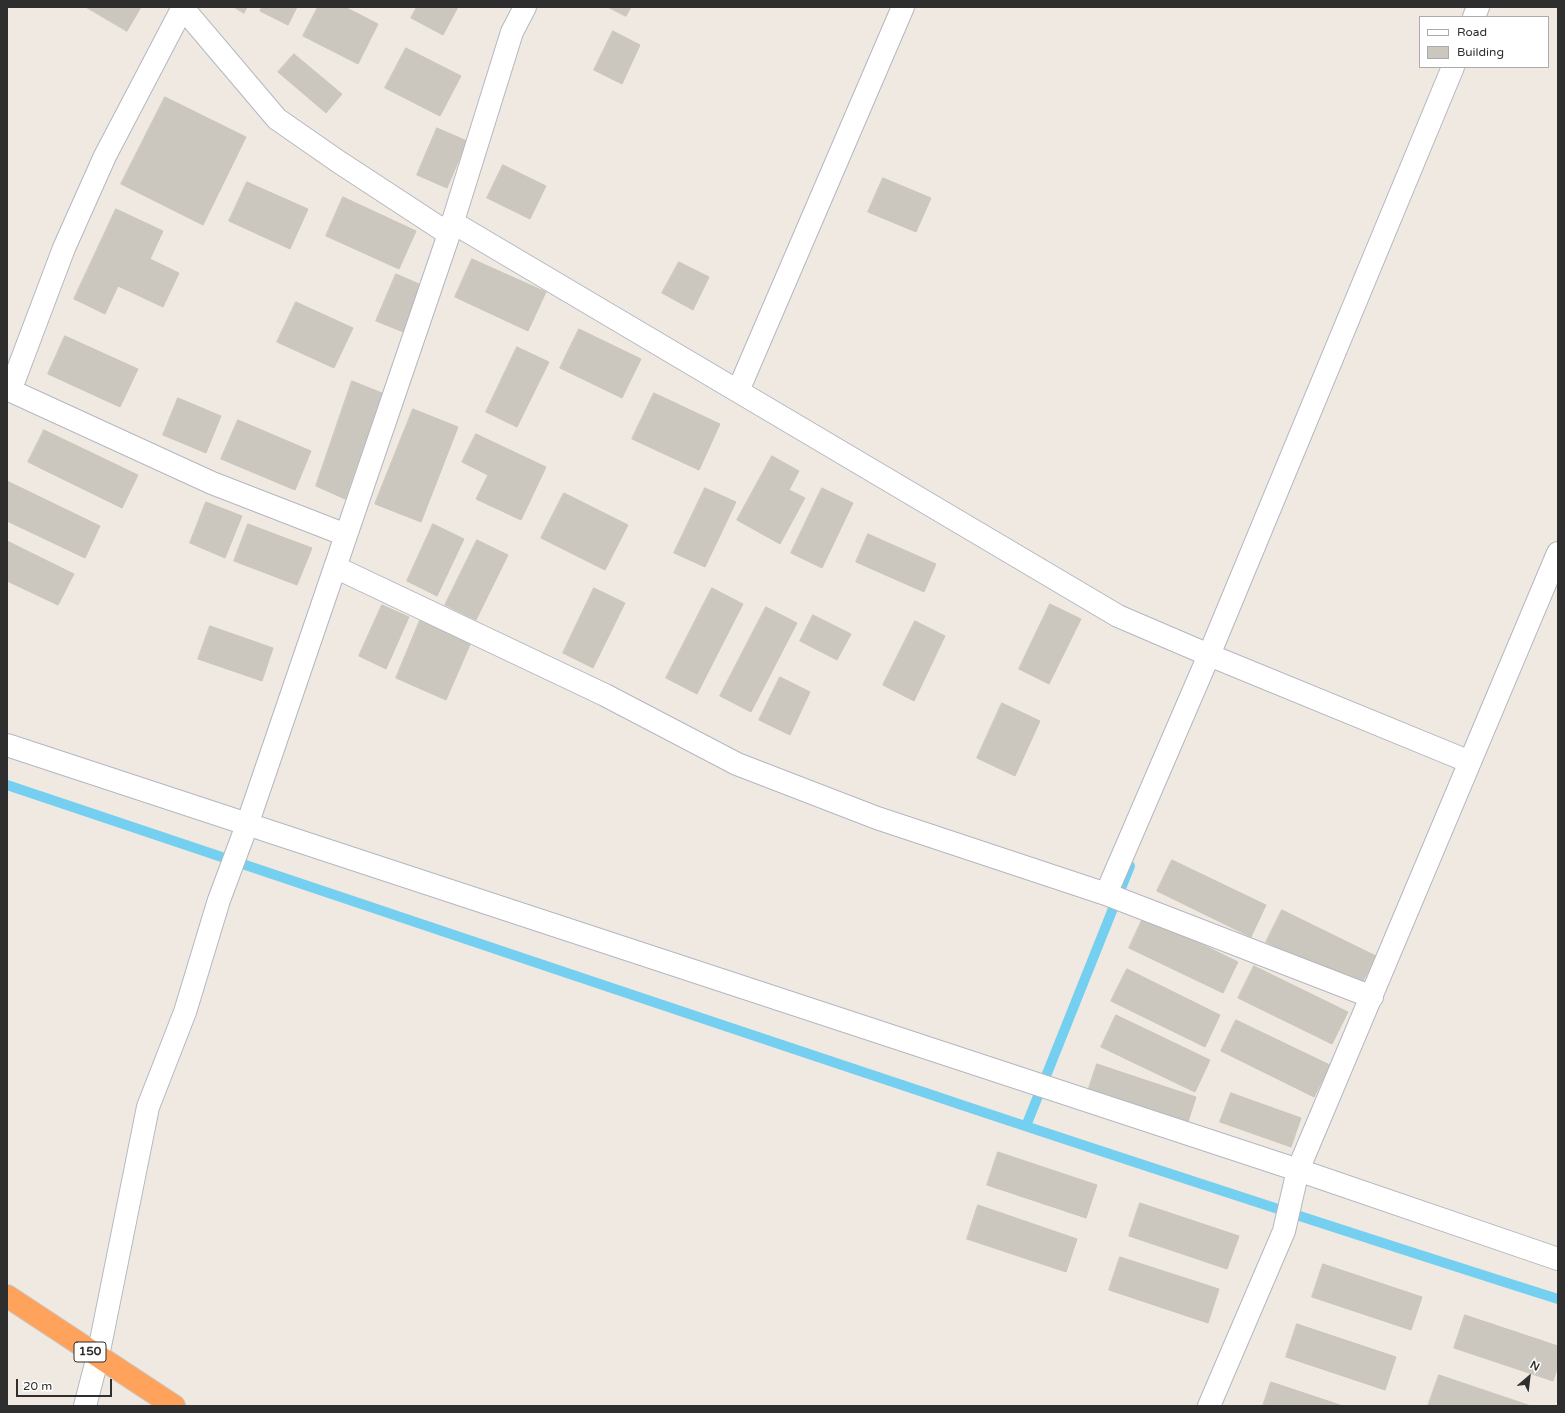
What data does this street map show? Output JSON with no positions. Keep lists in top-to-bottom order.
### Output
{
  "streets": {
    "highway": ["150"]
  },
  "legend": ["Road", "Building"],
  "scale_bar": "20 m",
  "north": "top right"
}
